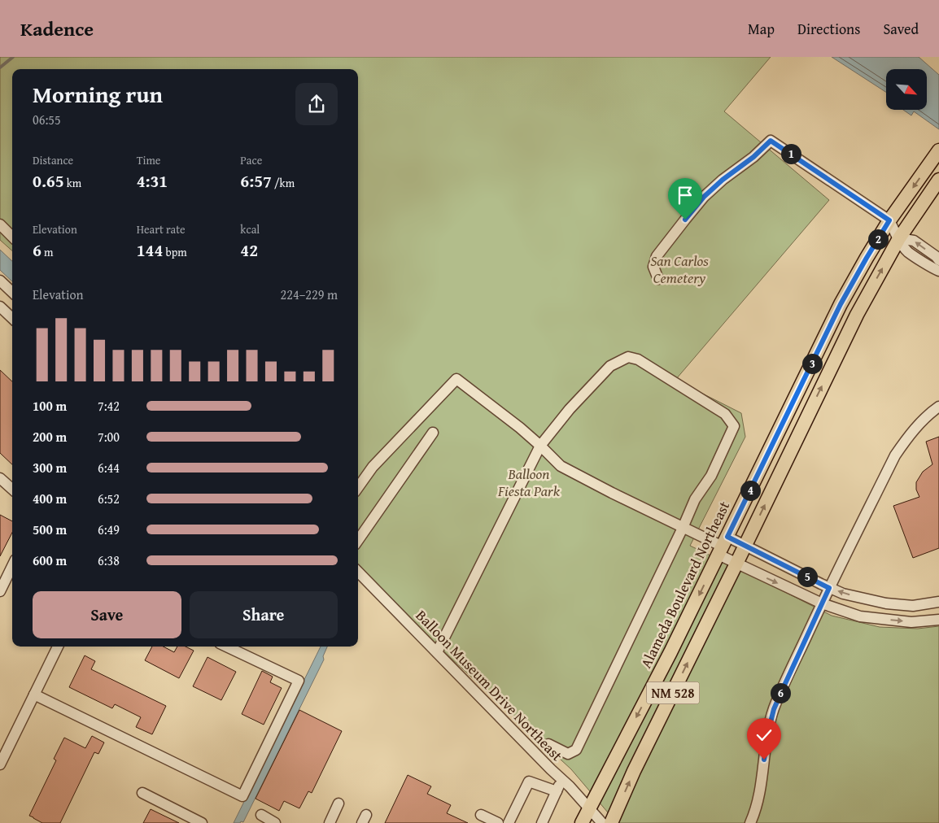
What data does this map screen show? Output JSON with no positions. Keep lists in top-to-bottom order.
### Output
{
  "streets": {
    "main road": ["Alameda Boulevard Northeast", "NM 528"],
    "street": ["Balloon Museum Drive Northeast"]
  },
  "crossings": [
    ["Alameda Boulevard Northeast", "Balloon Museum Drive Northeast"]
  ],
  "parks": ["San Carlos Cemetery", "Balloon Fiesta Park"],
  "north": "bottom right",
  "page": {
    "header": "Kadence",
    "nav": ["Map", "Directions", "Saved"],
    "heading": ["Morning run", "06:55"],
    "stats": [
      ["Distance", "0.65 km"],
      ["Time", "4:31"],
      ["Pace", "6:57 /km"],
      ["Elevation", "6 m"],
      ["Heart rate", "144 bpm"],
      ["kcal", "42"]
    ],
    "pins": [
      "1",
      "2",
      "3",
      "4",
      "5",
      "6"
    ],
    "chart": ["Elevation", "224–229 m"],
    "list": [
      {
        "name": "100 m",
        "note": "7:42"
      },
      {
        "name": "200 m",
        "note": "7:00"
      },
      {
        "name": "300 m",
        "note": "6:44"
      },
      {
        "name": "400 m",
        "note": "6:52"
      },
      {
        "name": "500 m",
        "note": "6:49"
      },
      {
        "name": "600 m",
        "note": "6:38"
      }
    ],
    "buttons": ["Save", "Share"]
  }
}
